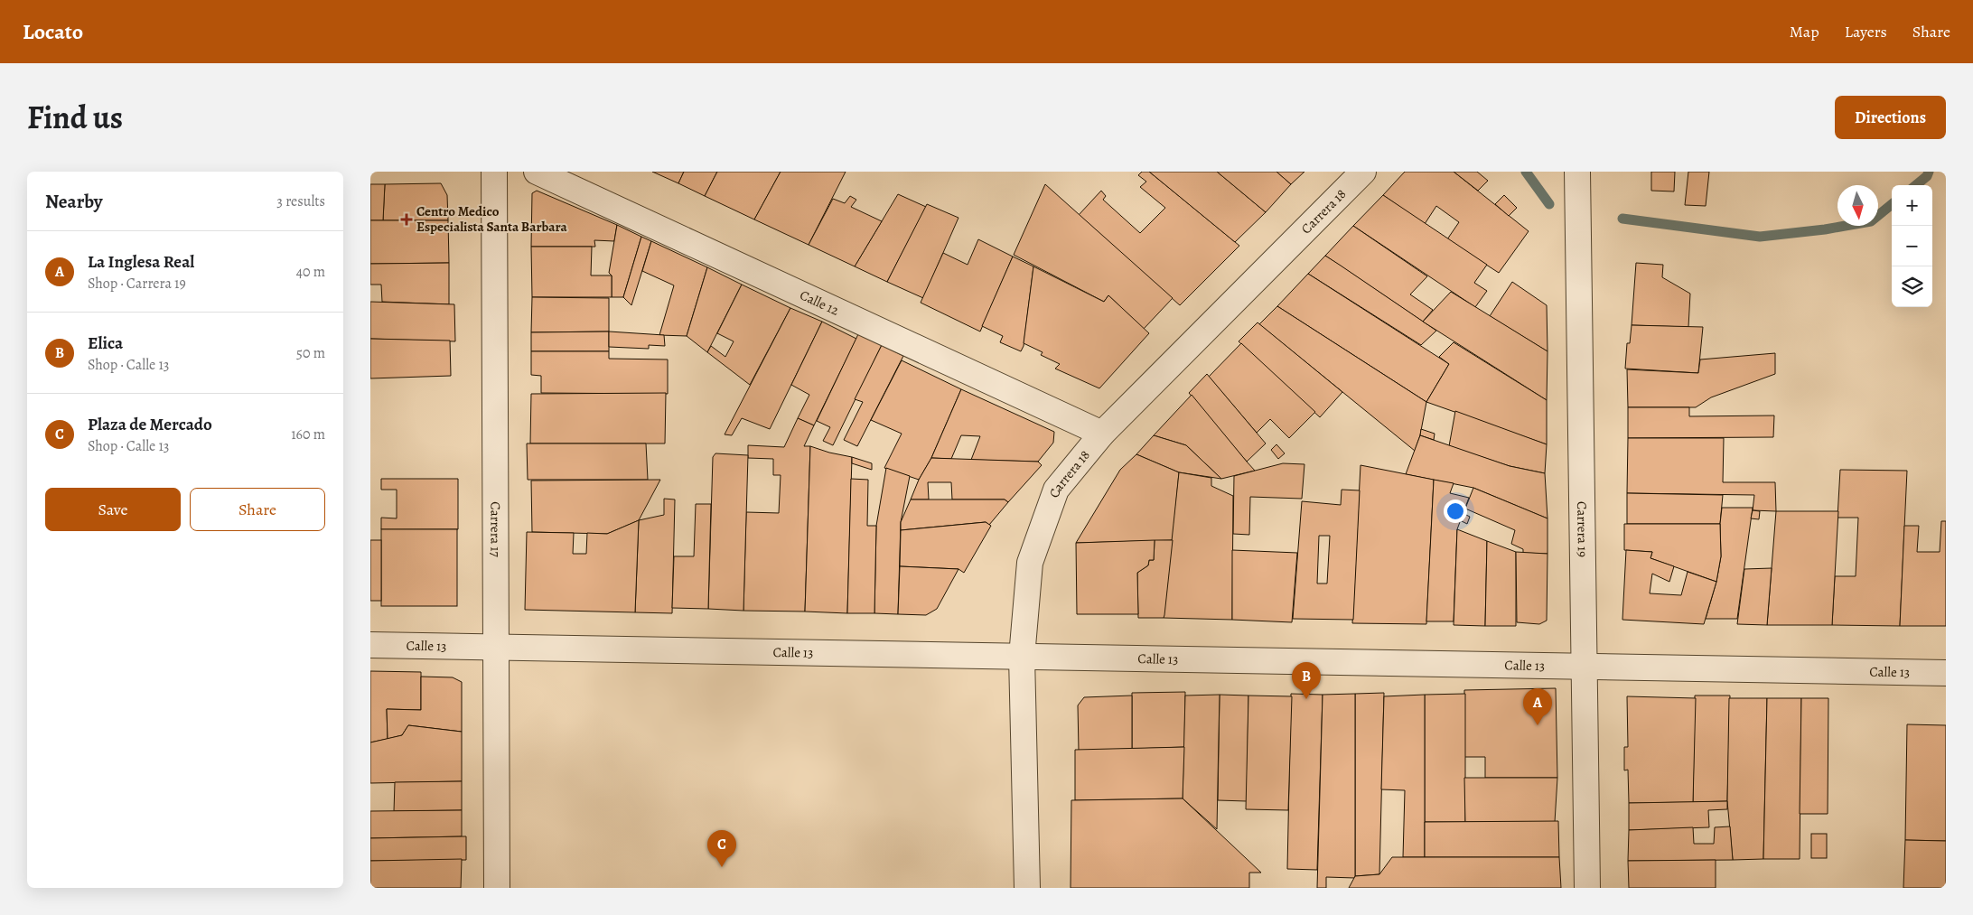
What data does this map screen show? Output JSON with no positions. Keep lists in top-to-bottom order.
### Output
{
  "streets": {
    "street": [
      "Carrera 18",
      "Calle 12",
      "Carrera 17",
      "Carrera 19",
      "Calle 13"
    ]
  },
  "crossings": [
    ["Carrera 18", "Calle 12"],
    ["Carrera 18", "Calle 13"],
    ["Carrera 17", "Calle 13"],
    ["Carrera 19", "Calle 13"]
  ],
  "places": {
    "health": ["Centro Medico Especialista Santa Barbara"]
  },
  "north": "bottom",
  "page": {
    "header": "Locato",
    "nav": ["Map", "Layers", "Share"],
    "title": "Find us",
    "buttons": [
      "Directions",
      ["Save", "Share"]
    ],
    "heading": ["Nearby", "3 results"],
    "map_buttons": ["+", "−"],
    "list": [
      {
        "mark": "A",
        "name": "La Inglesa Real",
        "note": "Shop · Carrera 19",
        "value": "40 m"
      },
      {
        "mark": "B",
        "name": "Elica",
        "note": "Shop · Calle 13",
        "value": "50 m"
      },
      {
        "mark": "C",
        "name": "Plaza de Mercado",
        "note": "Shop · Calle 13",
        "value": "160 m"
      }
    ],
    "pins": ["B", "A", "C"]
  }
}
